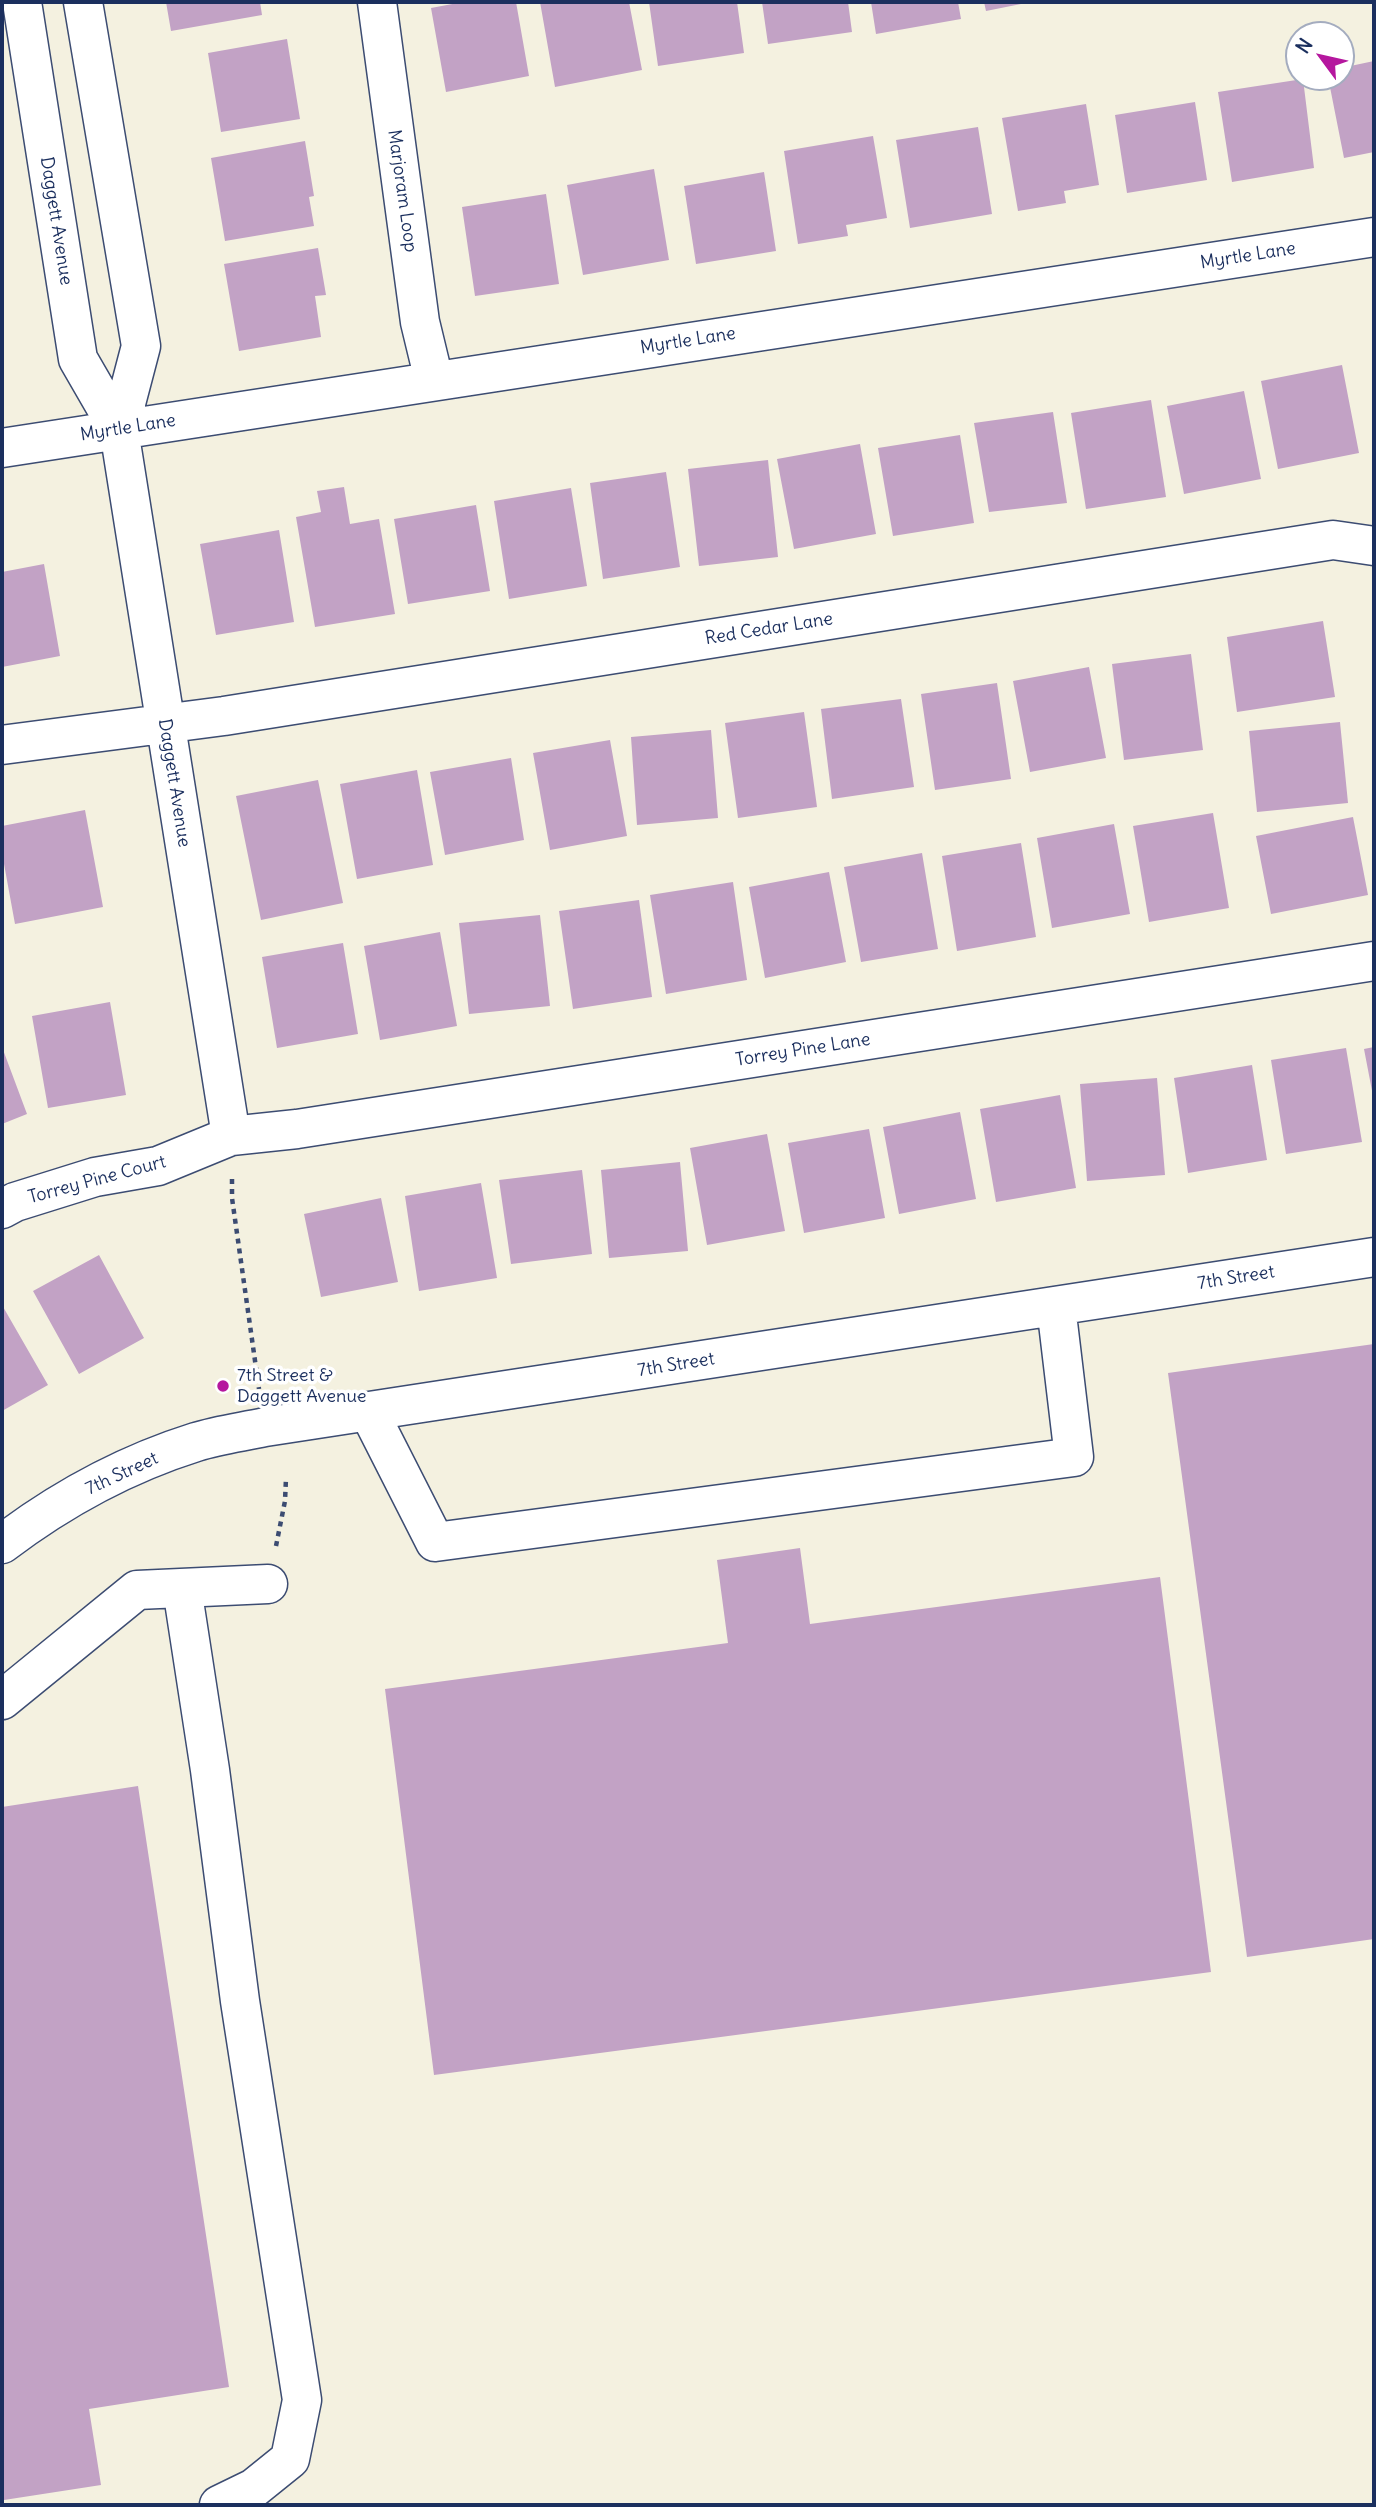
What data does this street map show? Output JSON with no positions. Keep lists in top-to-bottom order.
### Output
{
  "streets": {
    "street": [
      "Marjoram Loop",
      "Daggett Avenue",
      "Myrtle Lane",
      "Red Cedar Lane",
      "Torrey Pine Lane",
      "Torrey Pine Court",
      "7th Street"
    ]
  },
  "crossings": [
    ["Marjoram Loop", "Myrtle Lane"],
    ["Daggett Avenue", "Myrtle Lane"],
    ["Daggett Avenue", "Red Cedar Lane"],
    ["Daggett Avenue", "Torrey Pine Lane"],
    ["Daggett Avenue", "Torrey Pine Court"],
    ["Torrey Pine Lane", "Torrey Pine Court"]
  ],
  "places": ["7th Street & Daggett Avenue"],
  "north": "top left"
}
